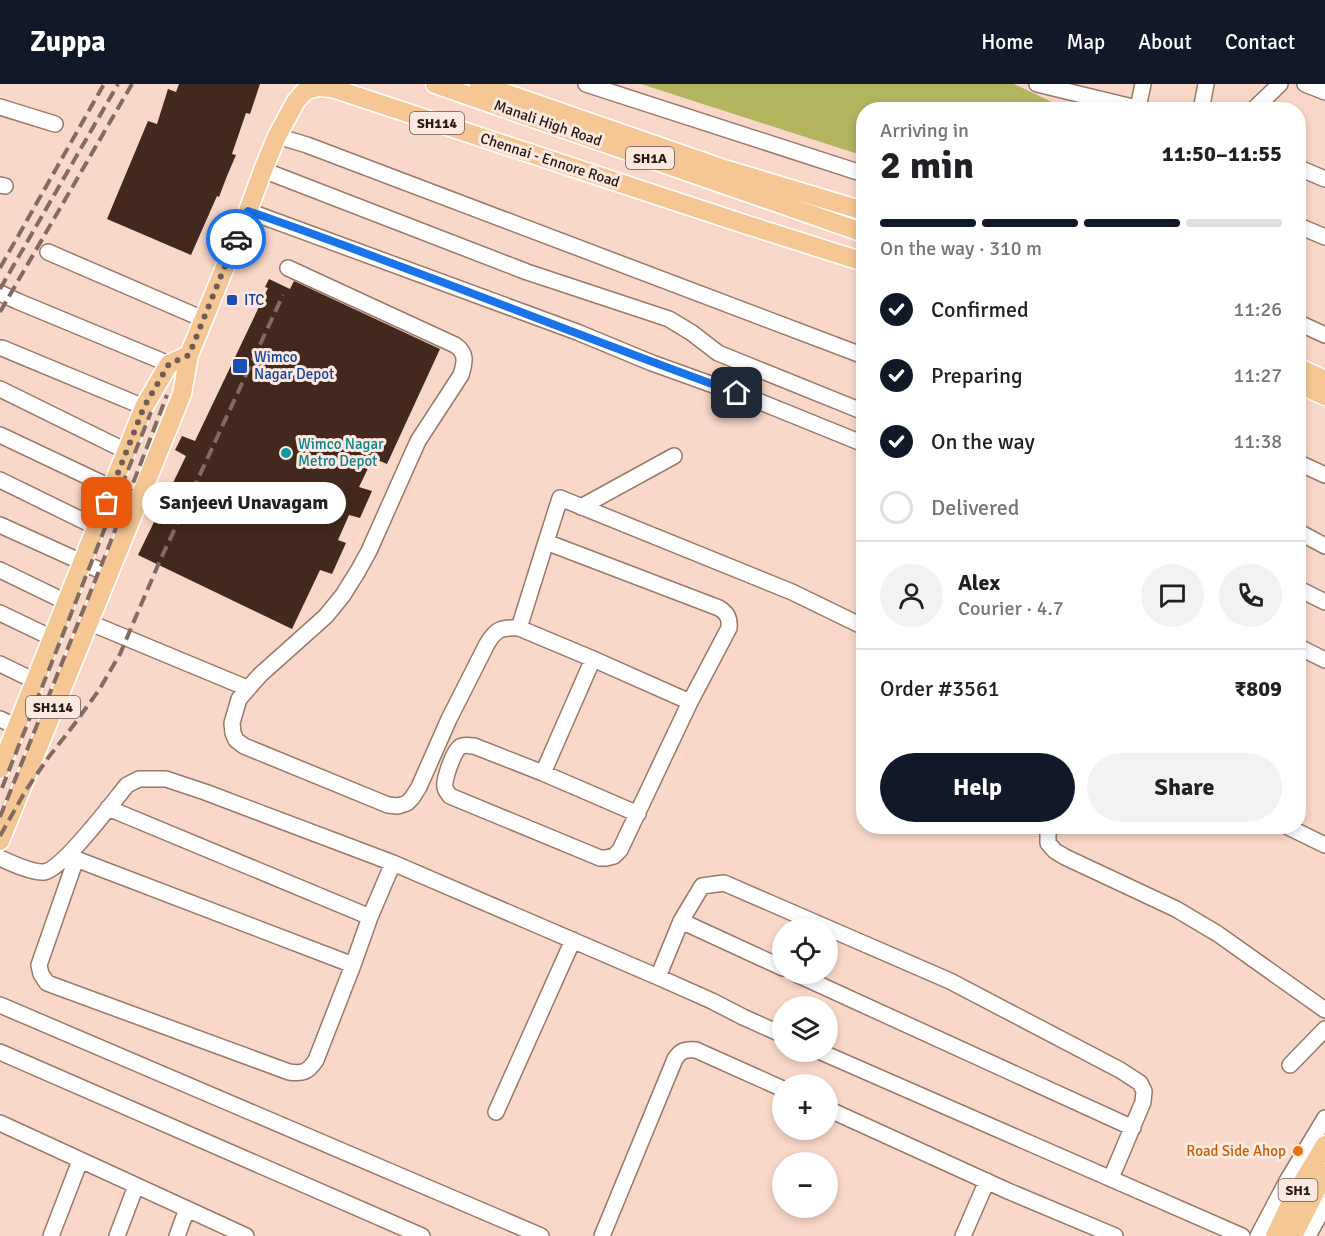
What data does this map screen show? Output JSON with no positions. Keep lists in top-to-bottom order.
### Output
{
  "streets": {
    "main road": [
      "SH114",
      "Manali High Road",
      "SH1A",
      "Chennai - Ennore Road",
      "SH1"
    ]
  },
  "places": {
    "transit": ["ITC", "Wimco Nagar Depot"],
    "other": ["Wimco Nagar Metro Depot", "Sanjeevi Unavagam", "Road Side Ahop"]
  },
  "page": {
    "header": "Zuppa",
    "nav": [
      "Home",
      "Map",
      "About",
      "Contact"
    ],
    "heading": ["2 min", "Arriving in", "11:50–11:55"],
    "panel": [
      "Alex",
      "Courier · 4.7",
      "Order #3561",
      "₹809"
    ],
    "bar": "On the way · 310 m",
    "list": [
      ["Confirmed", "11:26"],
      ["Preparing", "11:27"],
      ["On the way", "11:38"],
      "Delivered"
    ],
    "bubble": "Sanjeevi Unavagam",
    "buttons": ["Help", "Share"],
    "map_buttons": ["+", "−"]
  }
}
